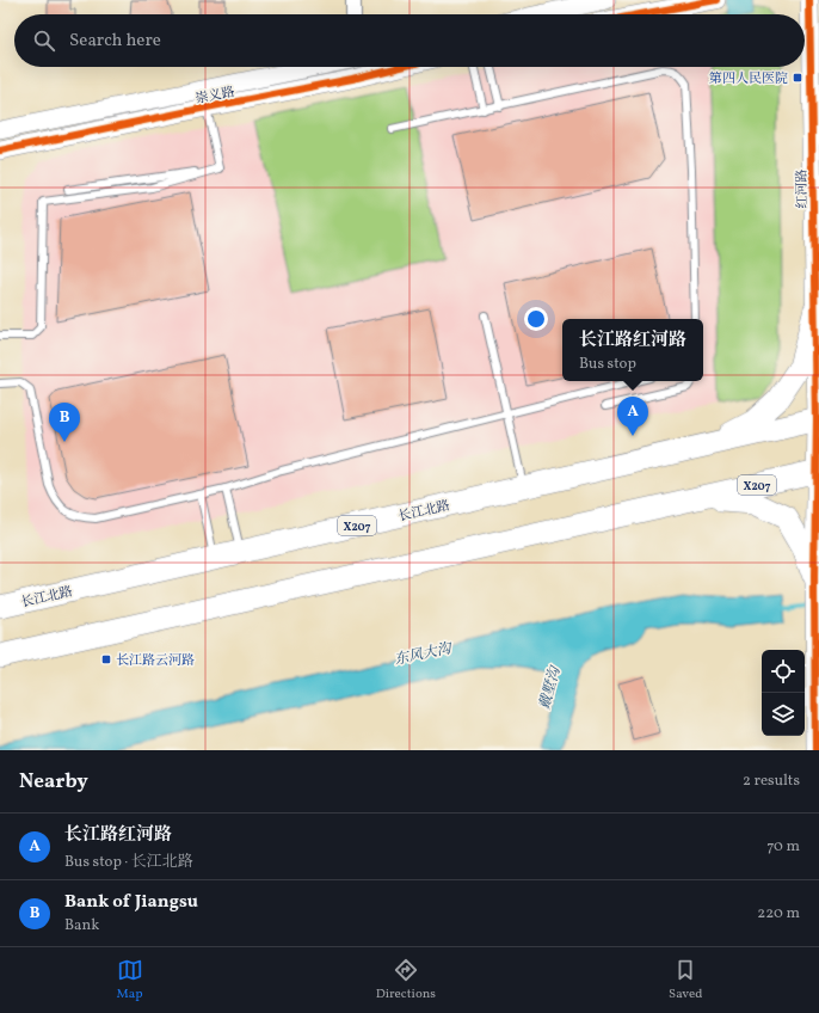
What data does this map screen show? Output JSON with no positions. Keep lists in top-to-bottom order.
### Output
{
  "streets": {
    "main road": ["X207", "长江北路"],
    "street": ["崇义路", "红河路"]
  },
  "crossings": [
    ["红河路", "X207"],
    ["红河路", "长江北路"]
  ],
  "water": ["东风大沟", "戴墅沟"],
  "places": {
    "transit": ["第四人民医院", "长江路云河路"]
  },
  "page": {
    "search": "Search here",
    "popup": ["长江路红河路", "Bus stop"],
    "pins": ["A", "B"],
    "heading": ["Nearby", "2 results"],
    "list": [
      {
        "mark": "A",
        "name": "长江路红河路",
        "note": "Bus stop · 长江北路",
        "value": "70 m"
      },
      {
        "mark": "B",
        "name": "Bank of Jiangsu",
        "note": "Bank",
        "value": "220 m"
      }
    ],
    "nav": ["Map", "Directions", "Saved"]
  }
}
